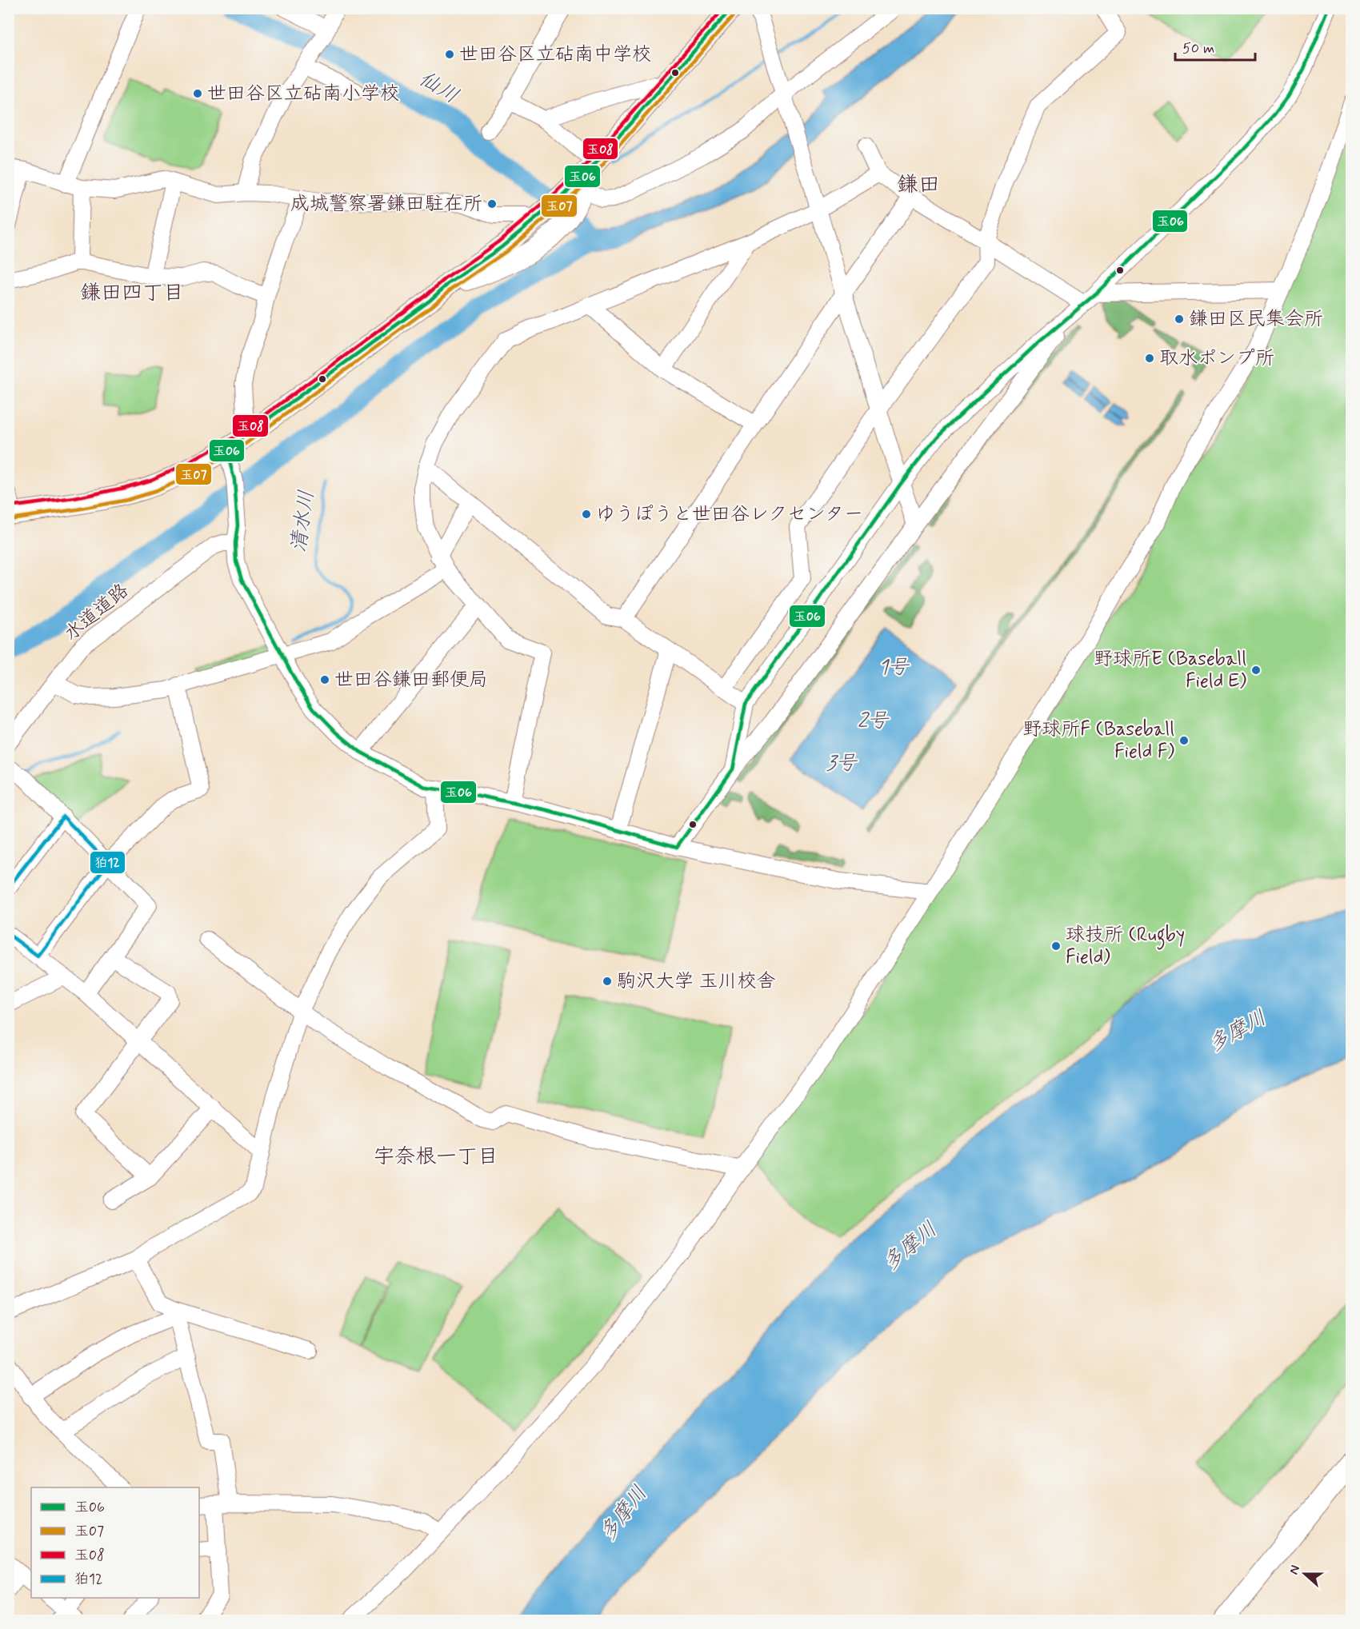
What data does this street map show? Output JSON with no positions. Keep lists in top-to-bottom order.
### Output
{
  "streets": {
    "street": ["水道道路"]
  },
  "districts": ["鎌田", "鎌田四丁目", "宇奈根一丁目"],
  "water": [
    "仙川",
    "清水川",
    "1号",
    "2号",
    "3号",
    "多摩川"
  ],
  "places": [
    "世田谷区立砧南中学校",
    "世田谷区立砧南小学校",
    "成城警察署鎌田駐在所",
    "鎌田区民集会所",
    "取水ポンプ所",
    "ゆうぽうと世田谷レクセンター",
    "野球所E (Baseball Field E)",
    "世田谷鎌田郵便局",
    "野球所F (Baseball Field F)",
    "球技所 (Rugby Field)",
    "駒沢大学 玉川校舎"
  ],
  "lines": [
    "transit line 玉06",
    "transit line 玉08",
    "transit line 玉07",
    "transit line 狛12"
  ],
  "legend": [
    "玉06",
    "玉07",
    "玉08",
    "狛12"
  ],
  "scale_bar": "50 m",
  "north": "left"
}
